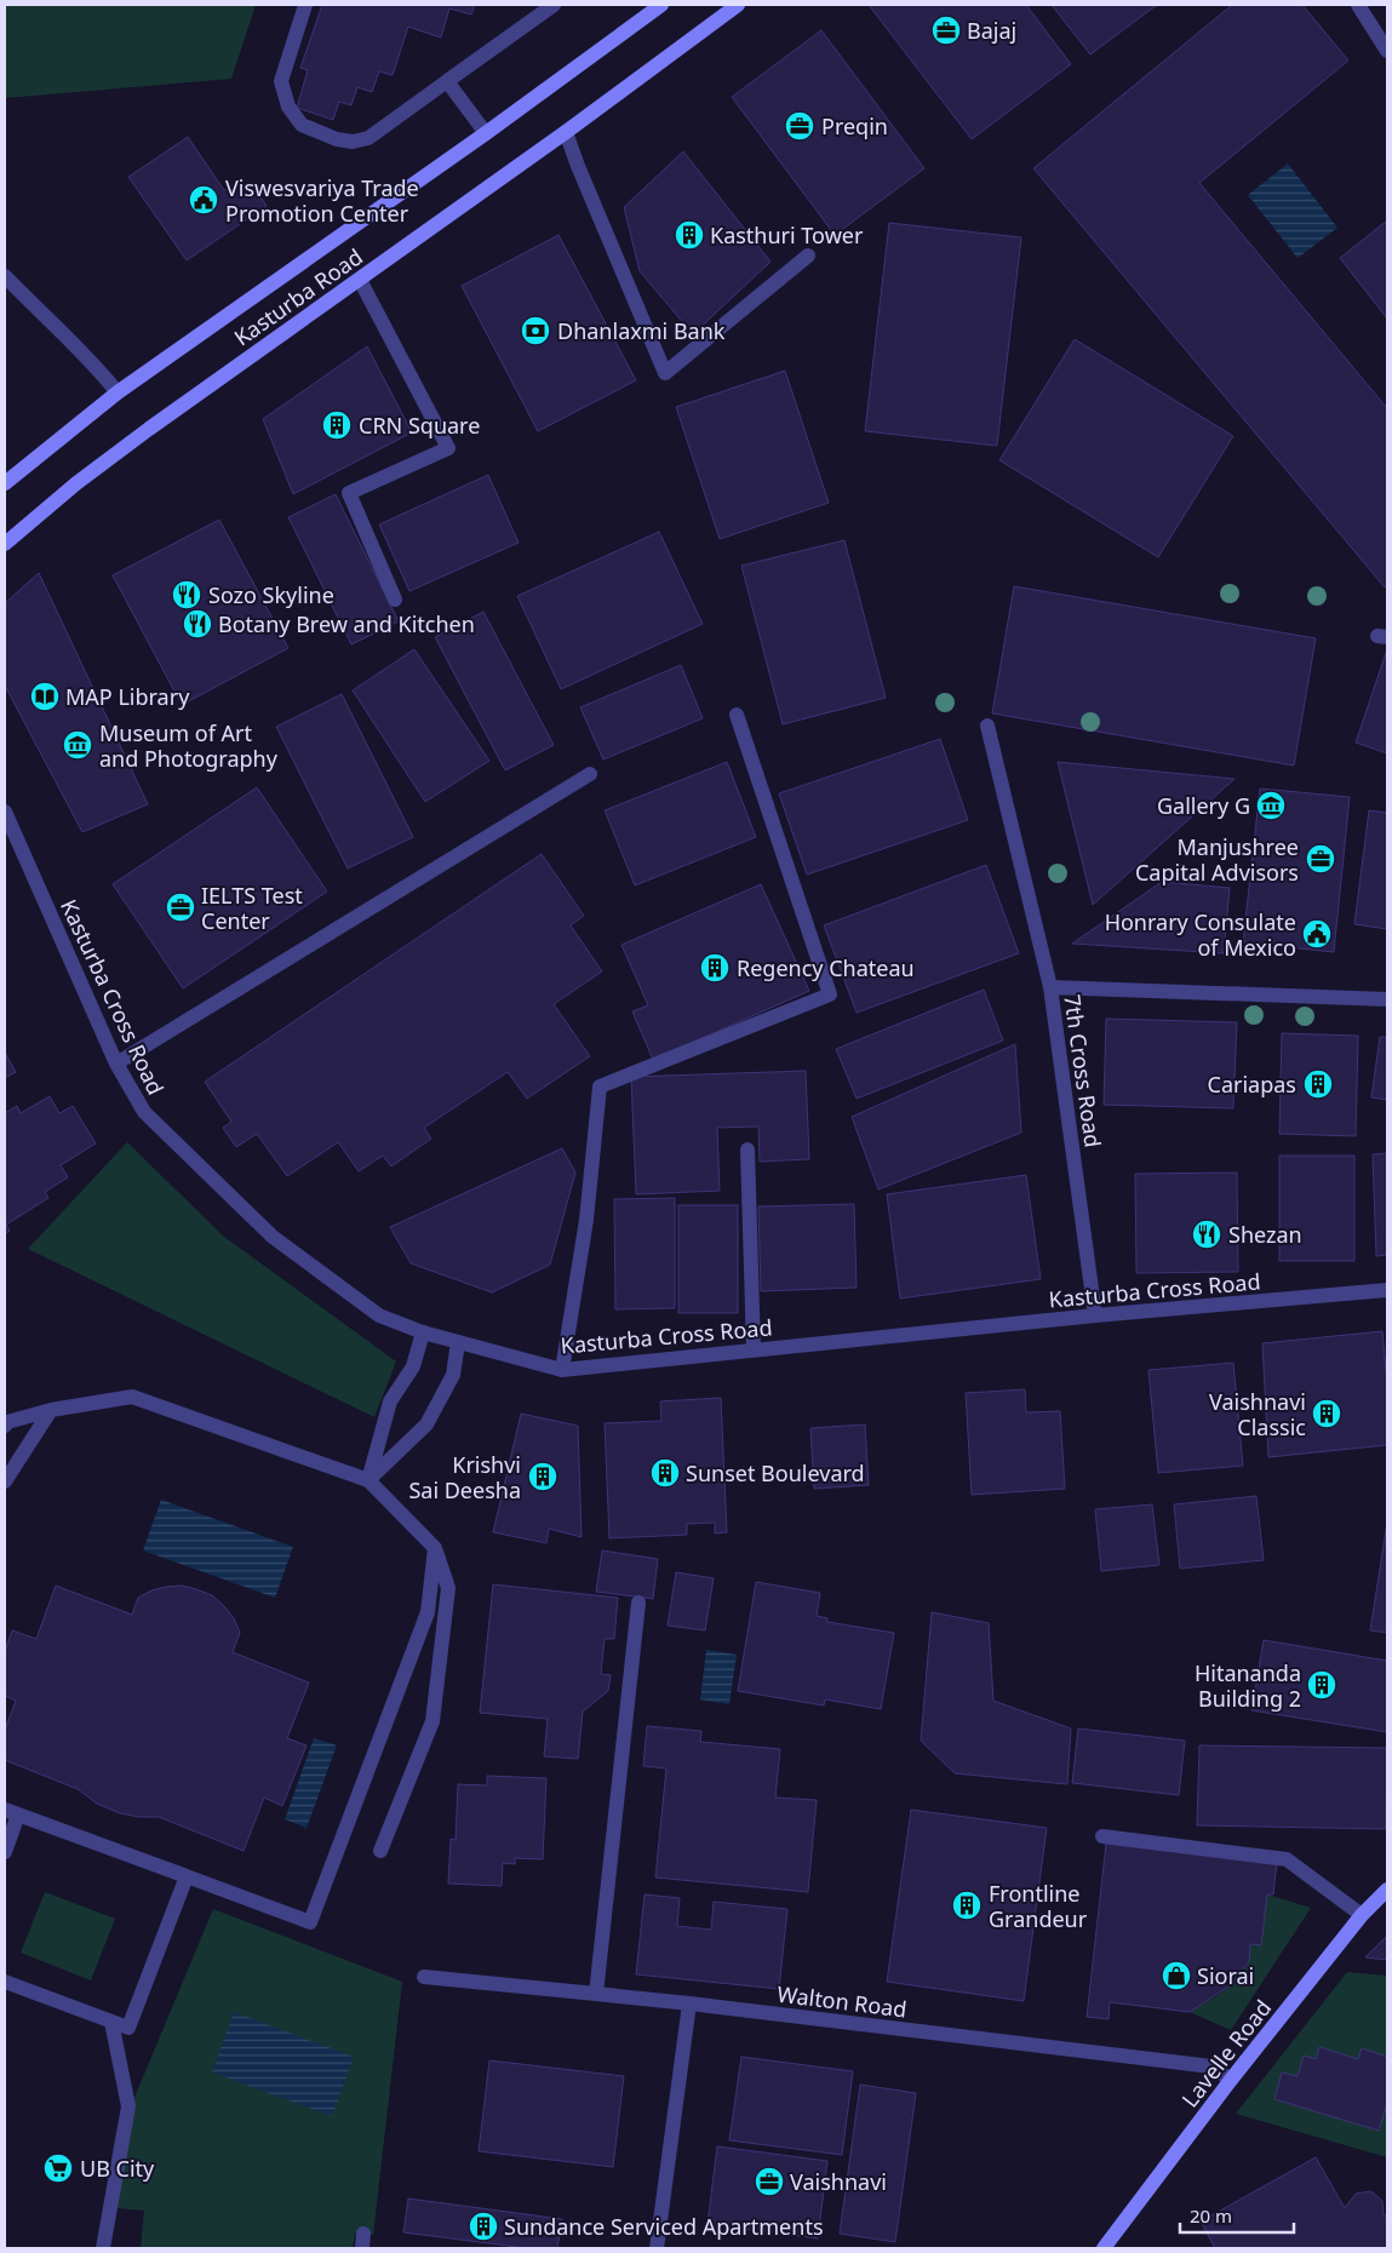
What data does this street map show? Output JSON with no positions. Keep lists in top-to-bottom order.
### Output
{
  "streets": {
    "main road": ["Kasturba Road", "Lavelle Road"],
    "street": ["Kasturba Cross Road", "7th Cross Road", "Walton Road"]
  },
  "crossings": [
    ["Kasturba Cross Road", "7th Cross Road"],
    ["Walton Road", "Lavelle Road"]
  ],
  "places": {
    "office": [
      "Bajaj",
      "Preqin",
      "Manjushree Capital Advisors",
      "IELTS Test Center",
      "Vaishnavi"
    ],
    "public building": ["Viswesvariya Trade Promotion Center", "Honrary Consulate of Mexico"],
    "building": [
      "Kasthuri Tower",
      "CRN Square",
      "Regency Chateau",
      "Cariapas",
      "Vaishnavi Classic",
      "Sunset Boulevard",
      "Krishvi Sai Deesha",
      "Hitananda Building 2",
      "Frontline Grandeur",
      "Sundance Serviced Apartments"
    ],
    "bank": ["Dhanlaxmi Bank"],
    "restaurant": ["Sozo Skyline", "Botany Brew and Kitchen", "Shezan"],
    "library": ["MAP Library"],
    "museum": ["Museum of Art and Photography", "Gallery G"],
    "shop": ["Siorai"],
    "supermarket": ["UB City"]
  },
  "scale_bar": "20 m"
}
